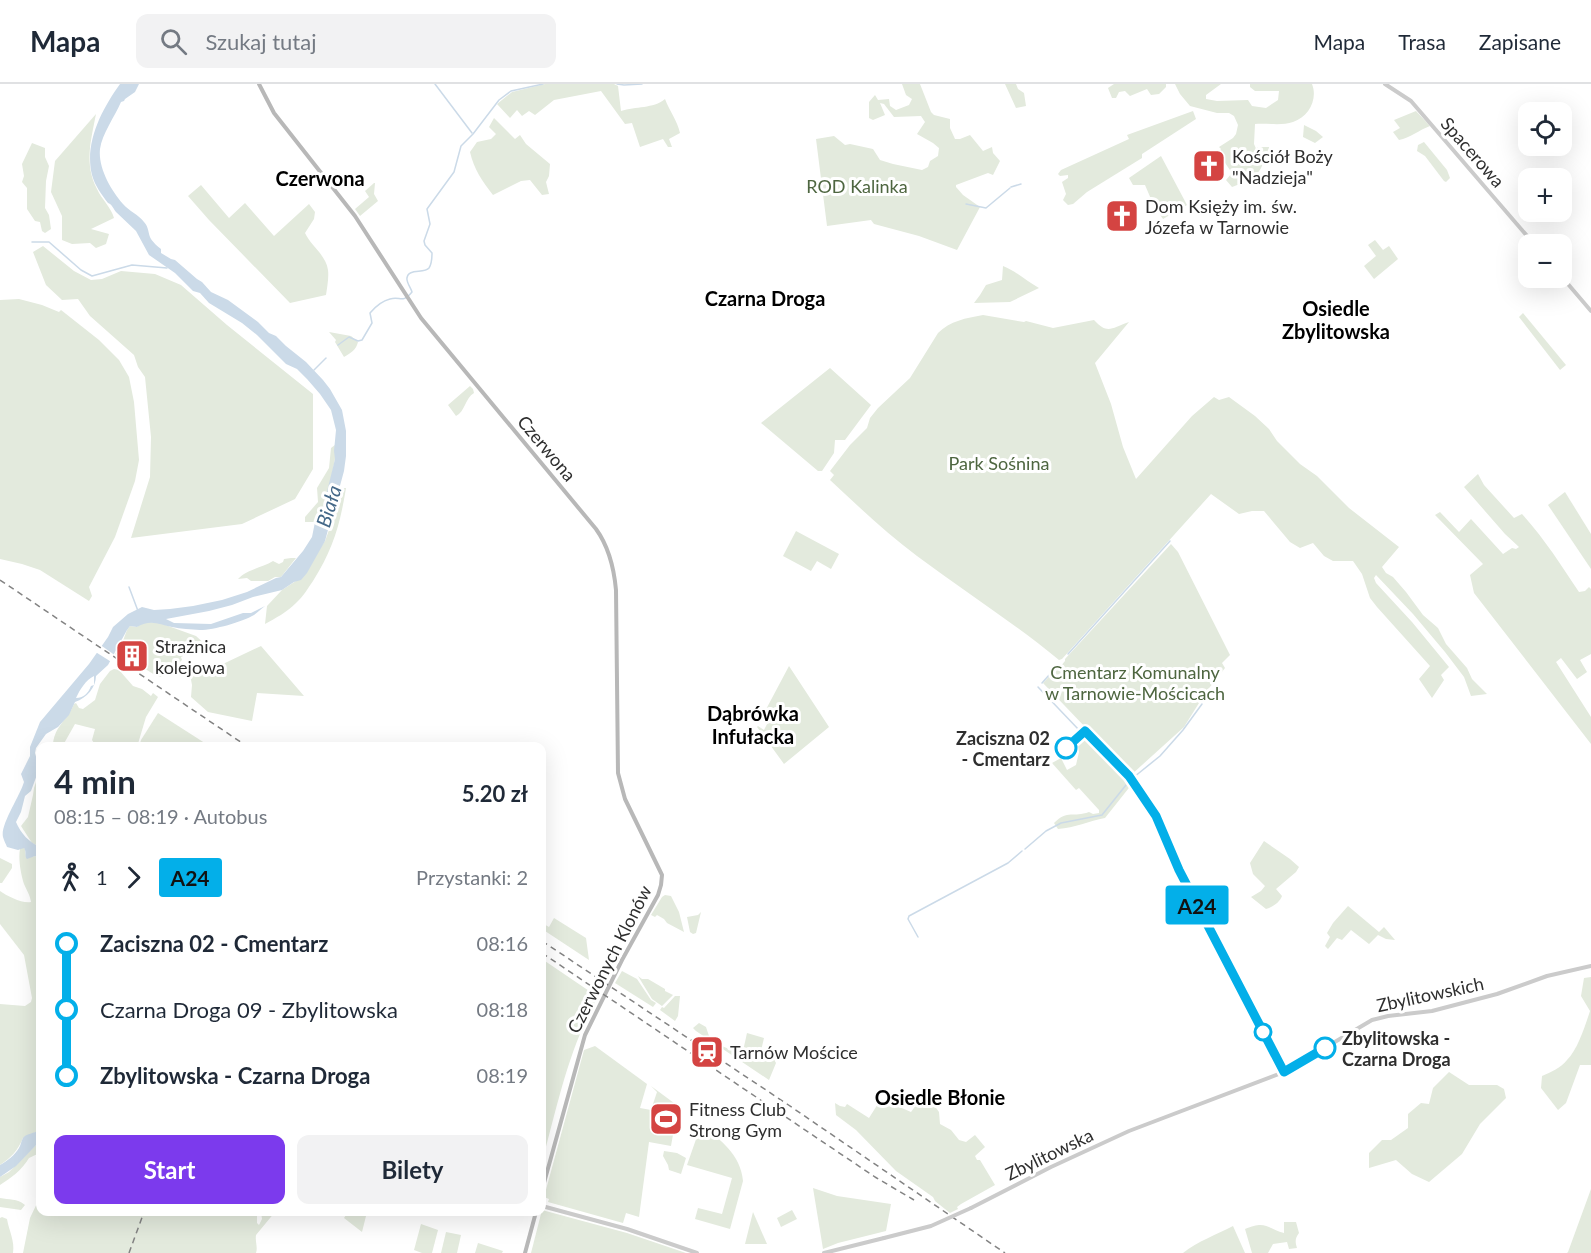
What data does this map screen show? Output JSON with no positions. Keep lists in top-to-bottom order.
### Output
{
  "streets": {
    "main road": ["Czerwona", "Czerwonych Klonów"],
    "street": ["Spacerowa", "Zbylitowskich", "Zbylitowska"]
  },
  "crossings": [
    ["Czerwona", "Czerwonych Klonów"],
    ["Zbylitowskich", "Zbylitowska"]
  ],
  "districts": [
    "Czerwona",
    "Czarna Droga",
    "Osiedle Zbylitowska",
    "Dąbrówka Infułacka",
    "Osiedle Błonie"
  ],
  "water": ["Biała"],
  "parks": ["ROD Kalinka", "Park Sośnina", "Cmentarz Komunalny w Tarnowie-Mościcach"],
  "places": {
    "church": ["Kościół Boży \"Nadzieja\"", "Dom Księży im. św. Józefa w Tarnowie"],
    "building": ["Strażnica kolejowa"],
    "other": ["Zaciszna 02 - Cmentarz", "Zbylitowska - Czarna Droga"],
    "station": ["Tarnów Mościce"],
    "sports": ["Fitness Club Strong Gym"]
  },
  "lines": ["bus line A24"],
  "page": {
    "header": "Mapa",
    "search": "Szukaj tutaj",
    "nav": ["Mapa", "Trasa", "Zapisane"],
    "on_map": "A24",
    "map_buttons": ["+", "−"],
    "heading": ["4 min", "08:15 – 08:19 · Autobus", "5.20 zł"],
    "legs": ["1", "A24", "Przystanki: 2"],
    "list": [
      {
        "name": "Zaciszna 02 - Cmentarz",
        "value": "08:16"
      },
      {
        "name": "Czarna Droga 09 - Zbylitowska",
        "value": "08:18"
      },
      {
        "name": "Zbylitowska - Czarna Droga",
        "value": "08:19"
      }
    ],
    "buttons": ["Start", "Bilety"]
  }
}
